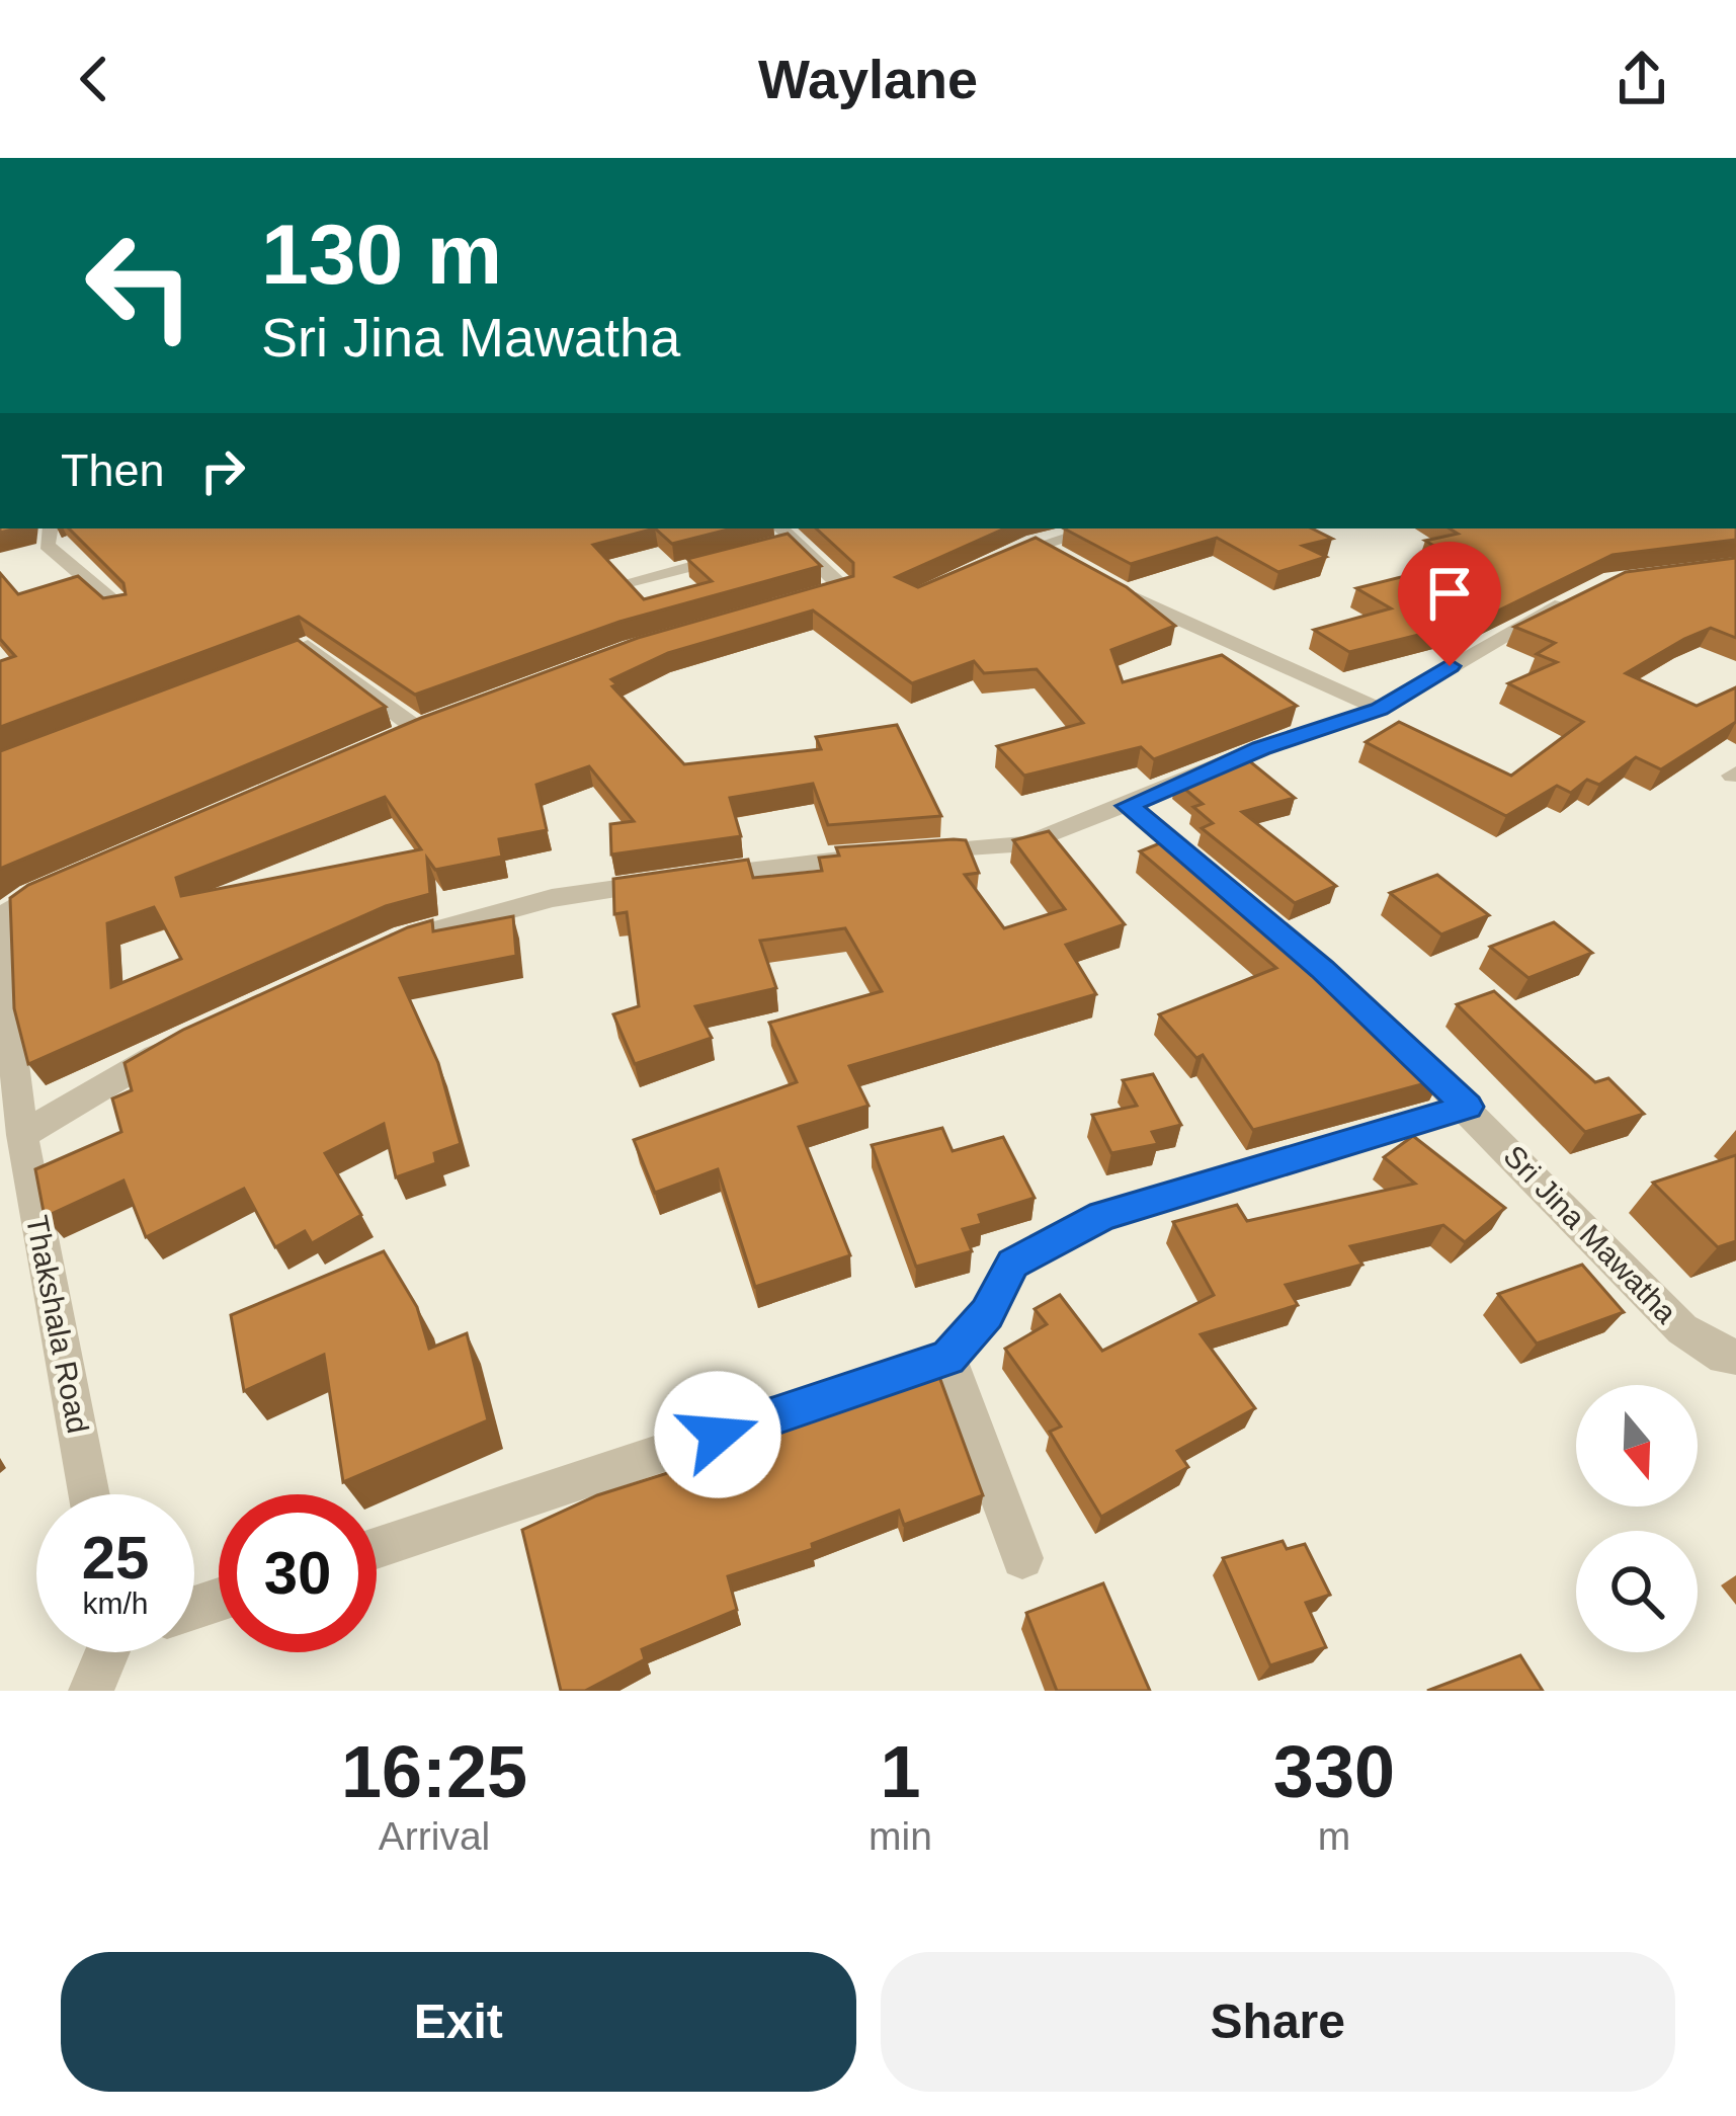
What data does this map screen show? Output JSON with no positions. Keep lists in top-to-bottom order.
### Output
{
  "streets": {
    "street": ["Sri Jina Mawatha", "Thakshala Road"]
  },
  "north": "bottom",
  "page": {
    "header": "Waylane",
    "turn": ["130 m", "Sri Jina Mawatha"],
    "then": "Then",
    "speed": "25 km/h",
    "limit": "30",
    "eta": [
      "16:25",
      "Arrival",
      "1",
      "min",
      "330",
      "m"
    ],
    "buttons": ["Exit", "Share"]
  }
}
